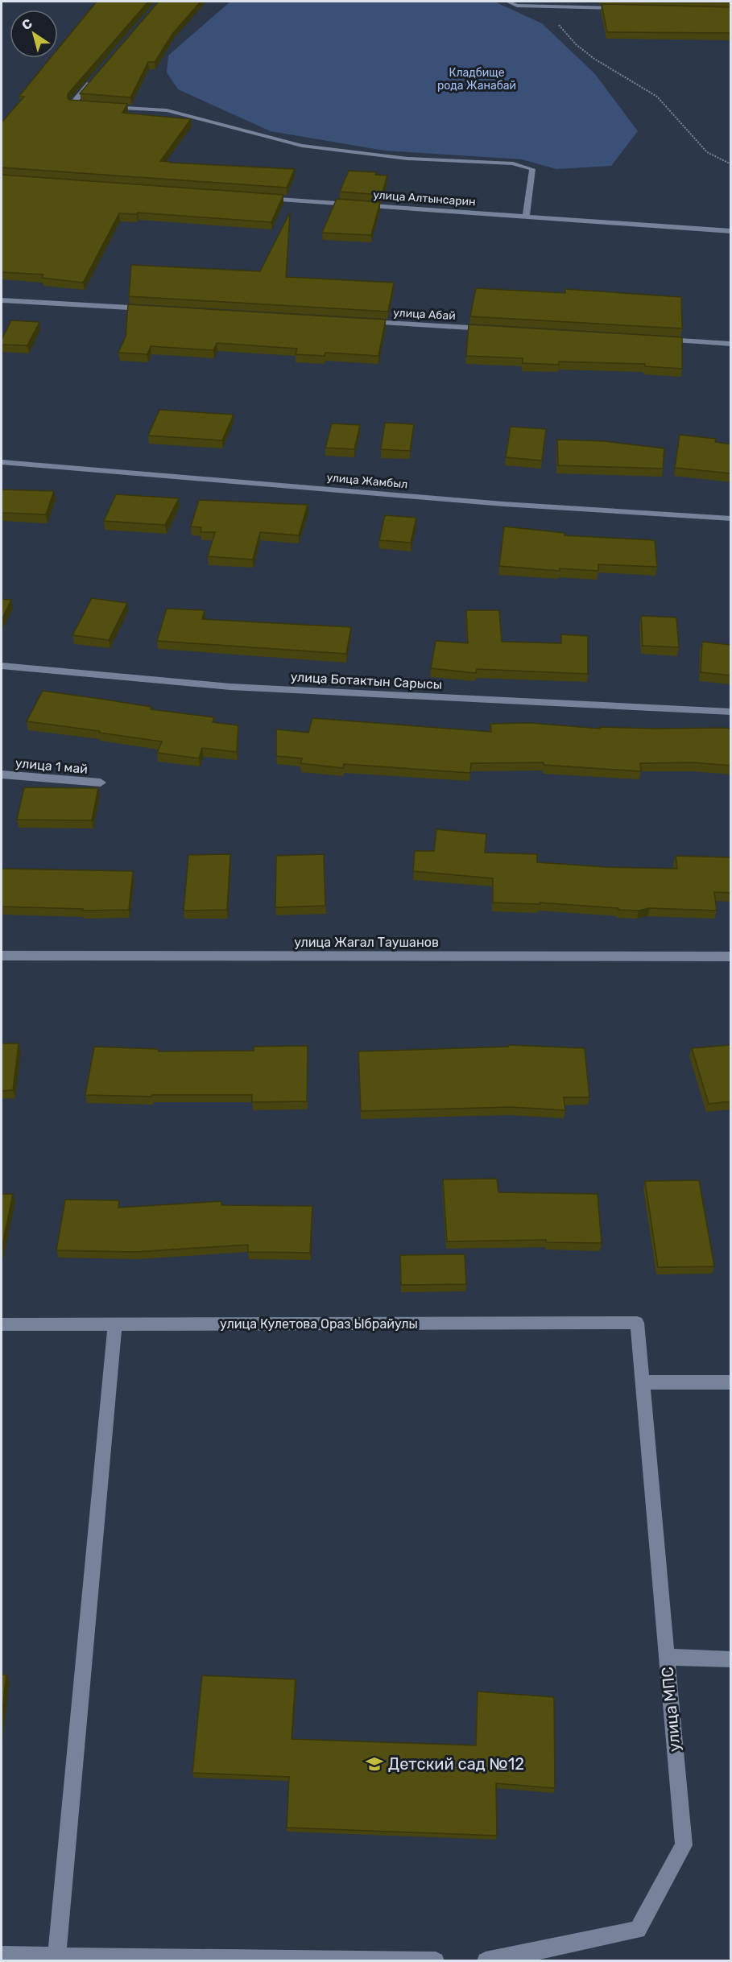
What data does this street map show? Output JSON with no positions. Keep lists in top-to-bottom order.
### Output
{
  "streets": {
    "street": [
      "улица Алтынсарин",
      "улица Абай",
      "улица Жамбыл",
      "улица Ботактын Сарысы",
      "улица 1 май",
      "улица Жагал Таушанов",
      "улица Кулетова Ораз Ыбрайулы",
      "улица МПС"
    ]
  },
  "crossings": [
    ["улица Кулетова Ораз Ыбрайулы", "улица МПС"]
  ],
  "parks": ["Кладбище рода Жанабай"],
  "places": {
    "school or university": ["Детский сад №12"]
  },
  "north": "top left"
}
